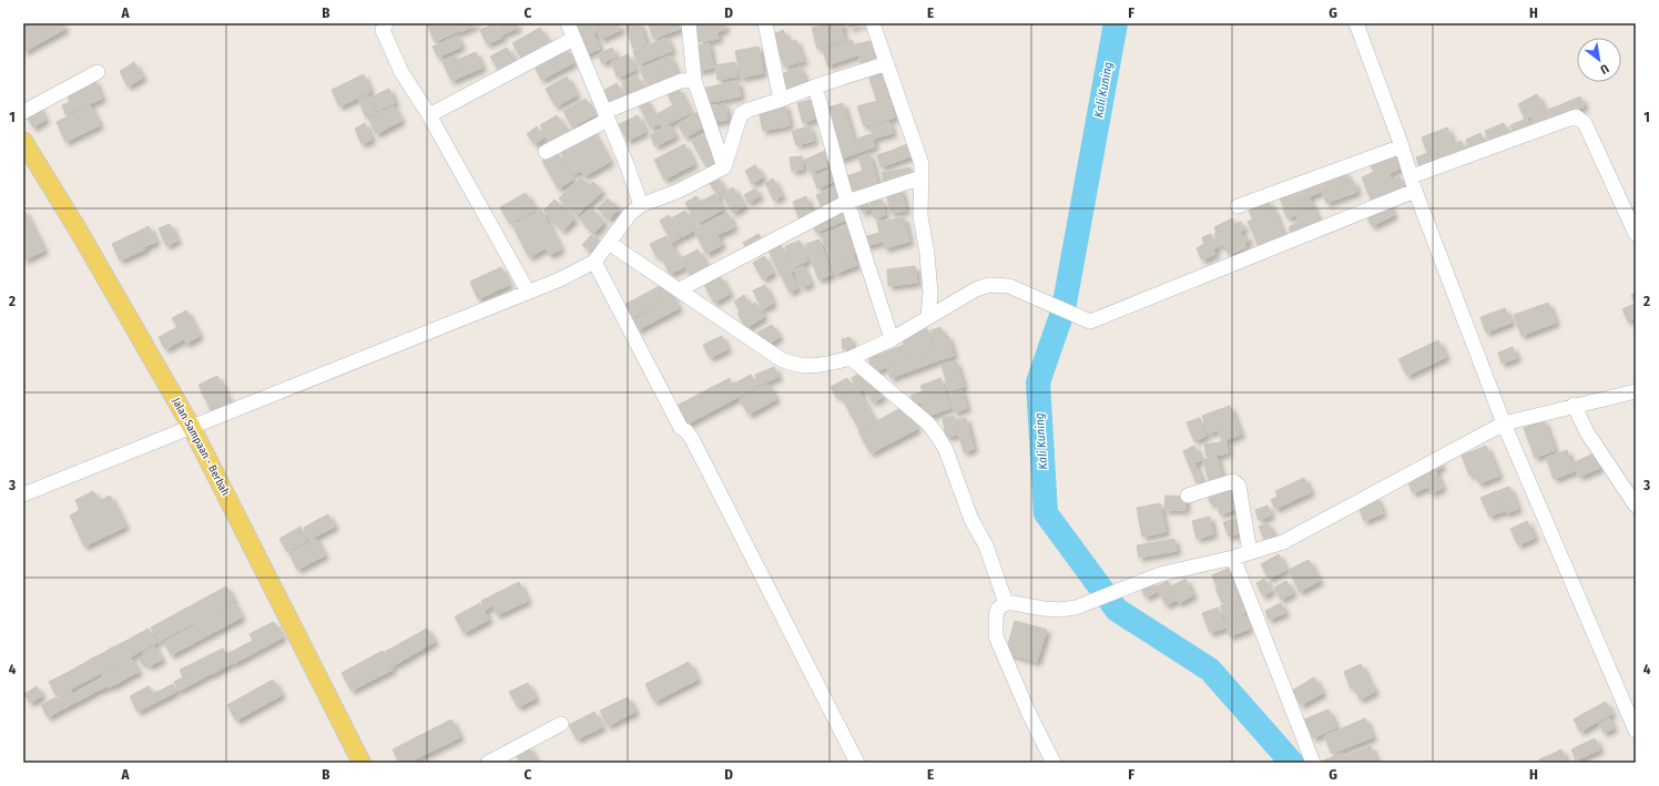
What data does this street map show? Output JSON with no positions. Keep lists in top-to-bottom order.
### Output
{
  "streets": {
    "main road": ["Jalan Sampaan - Berbah"]
  },
  "water": ["Kali Kuning"],
  "north": "bottom right",
  "grid": {
    "columns": [
      "A",
      "B",
      "C",
      "D",
      "E",
      "F",
      "G",
      "H"
    ],
    "rows": [
      "1",
      "2",
      "3",
      "4"
    ]
  }
}
